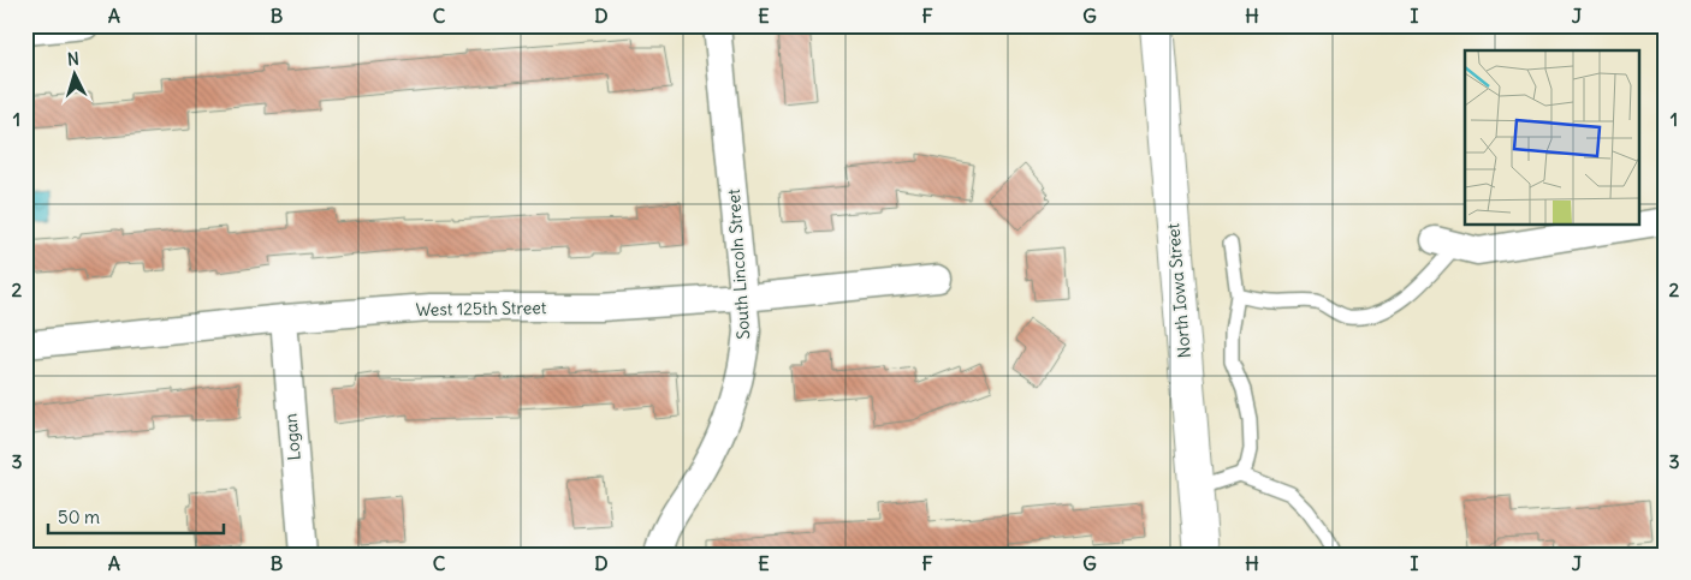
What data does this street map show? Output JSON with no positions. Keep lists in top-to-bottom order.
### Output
{
  "streets": {
    "street": [
      "South Lincoln Street",
      "North Iowa Street",
      "West 125th Street",
      "Logan"
    ]
  },
  "crossings": [
    ["South Lincoln Street", "West 125th Street"],
    ["West 125th Street", "Logan"]
  ],
  "scale_bar": "50 m",
  "north": "top",
  "grid": {
    "columns": [
      "A",
      "B",
      "C",
      "D",
      "E",
      "F",
      "G",
      "H",
      "I",
      "J"
    ],
    "rows": ["1", "2", "3"]
  }
}
